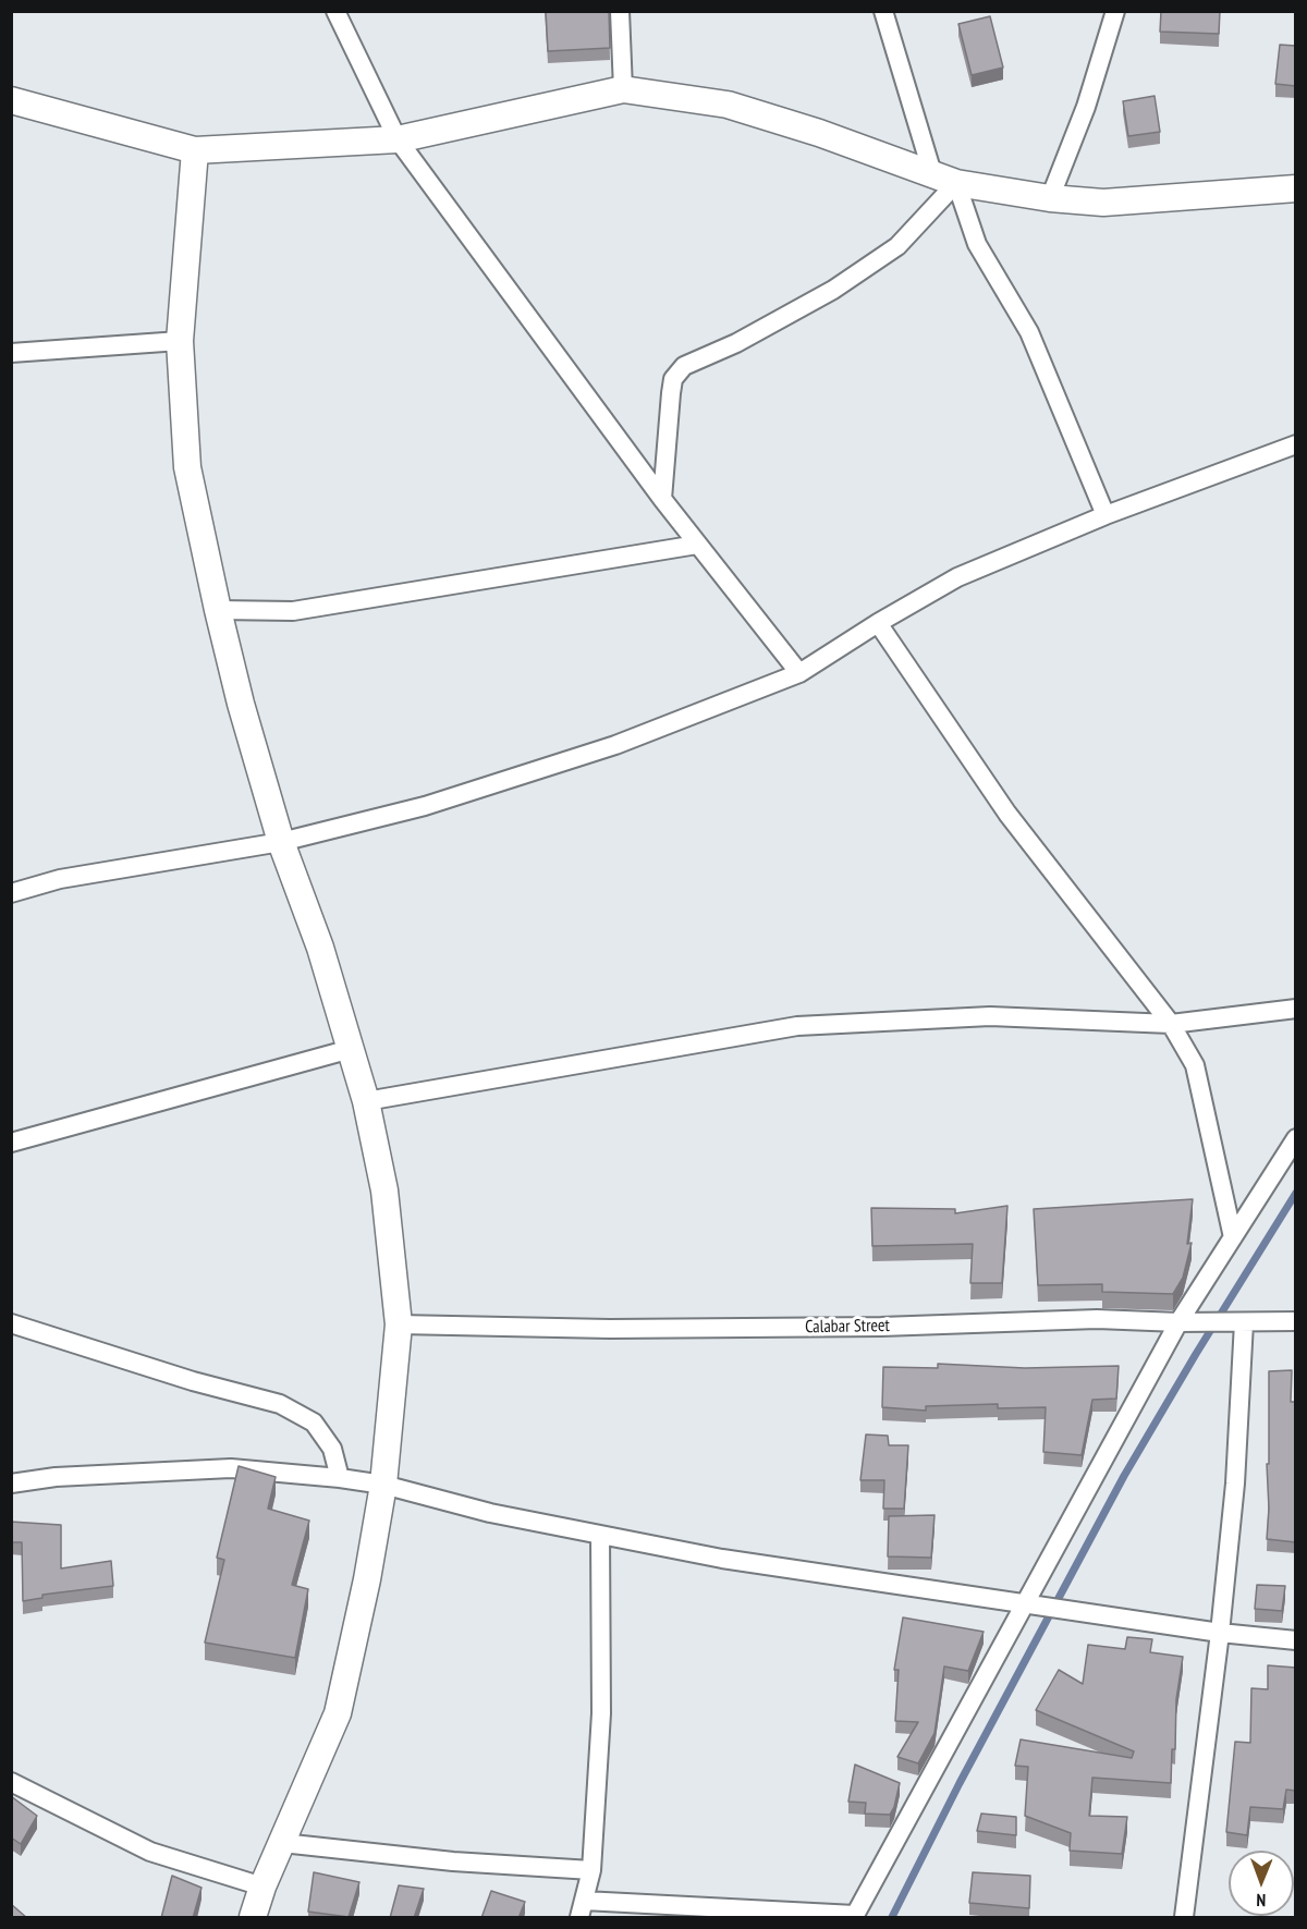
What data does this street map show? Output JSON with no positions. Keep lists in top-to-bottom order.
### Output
{
  "streets": {
    "street": ["Calabar Street"]
  },
  "north": "bottom"
}
